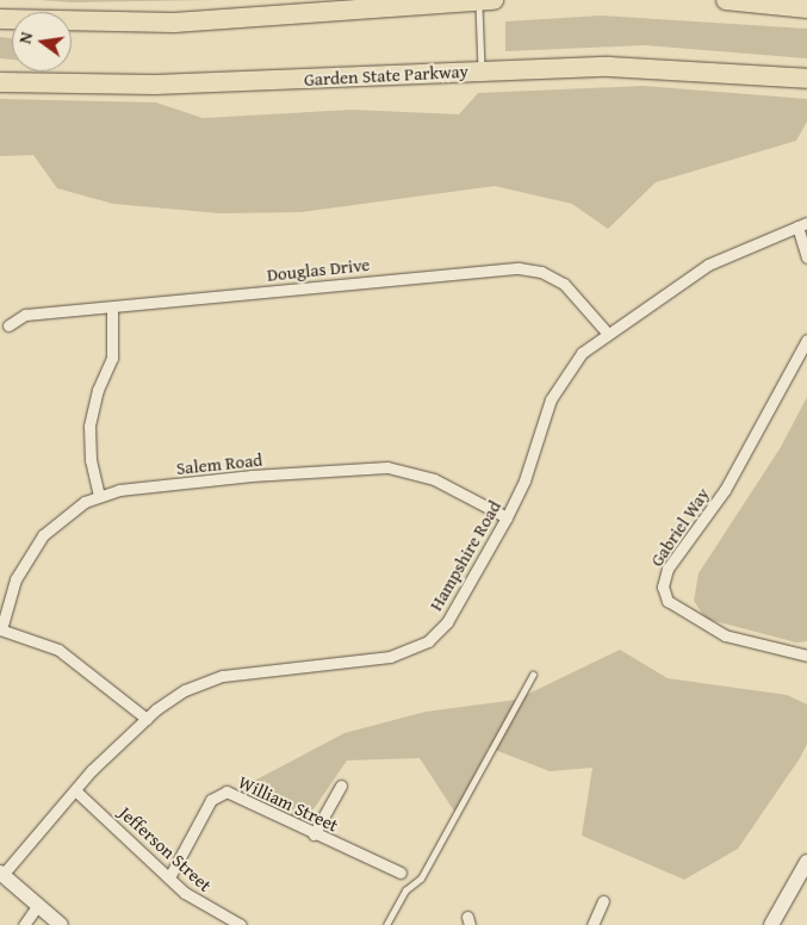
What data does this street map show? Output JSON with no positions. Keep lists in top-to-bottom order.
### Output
{
  "streets": {
    "highway": ["Garden State Parkway"],
    "street": [
      "Douglas Drive",
      "Salem Road",
      "Gabriel Way",
      "Hampshire Road",
      "William Street",
      "Jefferson Street"
    ]
  },
  "crossings": [
    ["Douglas Drive", "Hampshire Road"],
    ["Salem Road", "Hampshire Road"],
    ["Hampshire Road", "Jefferson Street"],
    ["William Street", "Jefferson Street"]
  ],
  "north": "left"
}
